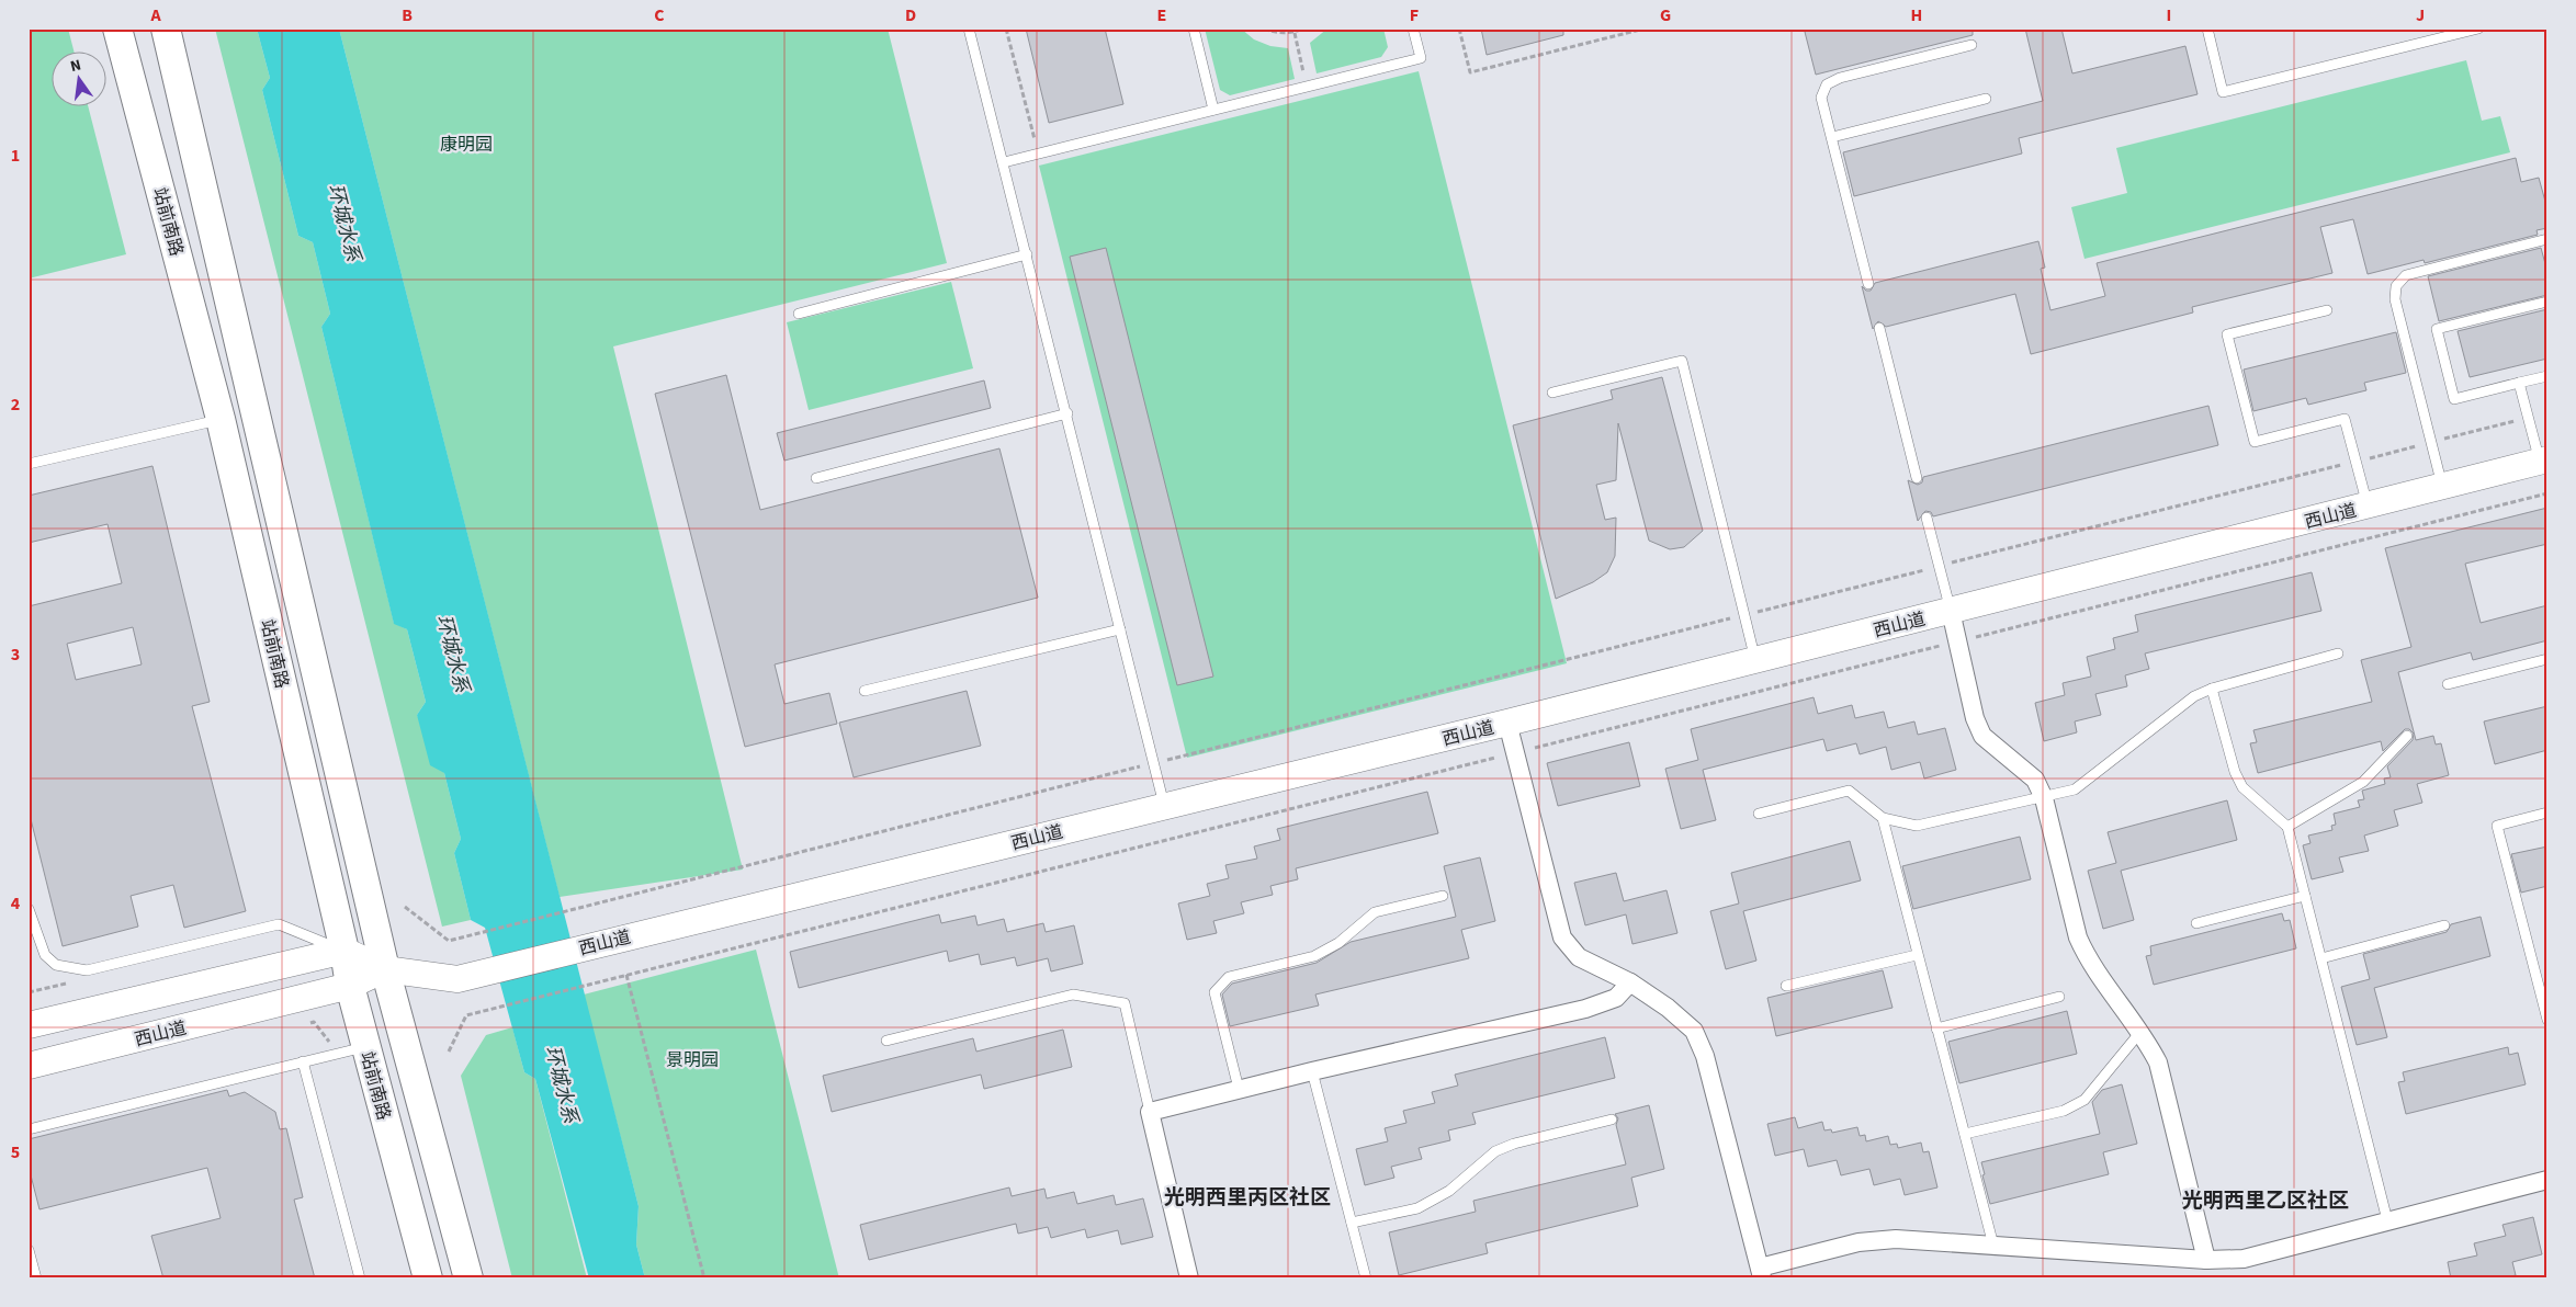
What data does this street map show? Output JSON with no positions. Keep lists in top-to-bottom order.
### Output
{
  "streets": {
    "main road": ["站前南路"],
    "street": ["西山道"]
  },
  "crossings": [
    ["站前南路", "西山道"]
  ],
  "districts": ["光明西里丙区社区", "光明西里乙区社区"],
  "water": ["环城水系"],
  "parks": ["康明园", "景明园"],
  "north": "top",
  "grid": {
    "columns": [
      "A",
      "B",
      "C",
      "D",
      "E",
      "F",
      "G",
      "H",
      "I",
      "J"
    ],
    "rows": [
      "1",
      "2",
      "3",
      "4",
      "5"
    ]
  }
}
